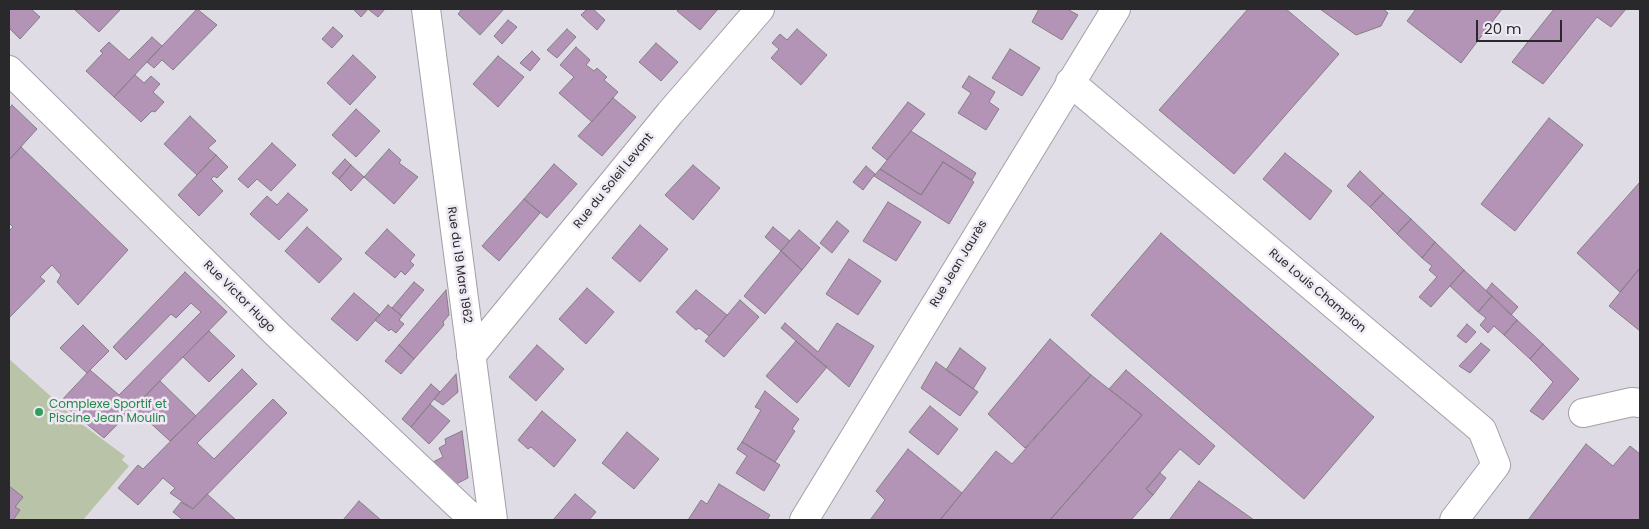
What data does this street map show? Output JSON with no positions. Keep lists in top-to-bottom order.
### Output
{
  "streets": {
    "street": [
      "Rue du Soleil Levant",
      "Rue Jean Jaurès",
      "Rue du 19 Mars 1962",
      "Rue Louis Champion",
      "Rue Victor Hugo"
    ]
  },
  "crossings": [
    ["Rue du Soleil Levant", "Rue du 19 Mars 1962"],
    ["Rue Jean Jaurès", "Rue Louis Champion"]
  ],
  "places": ["Complexe Sportif et Piscine Jean Moulin"],
  "scale_bar": "20 m"
}
